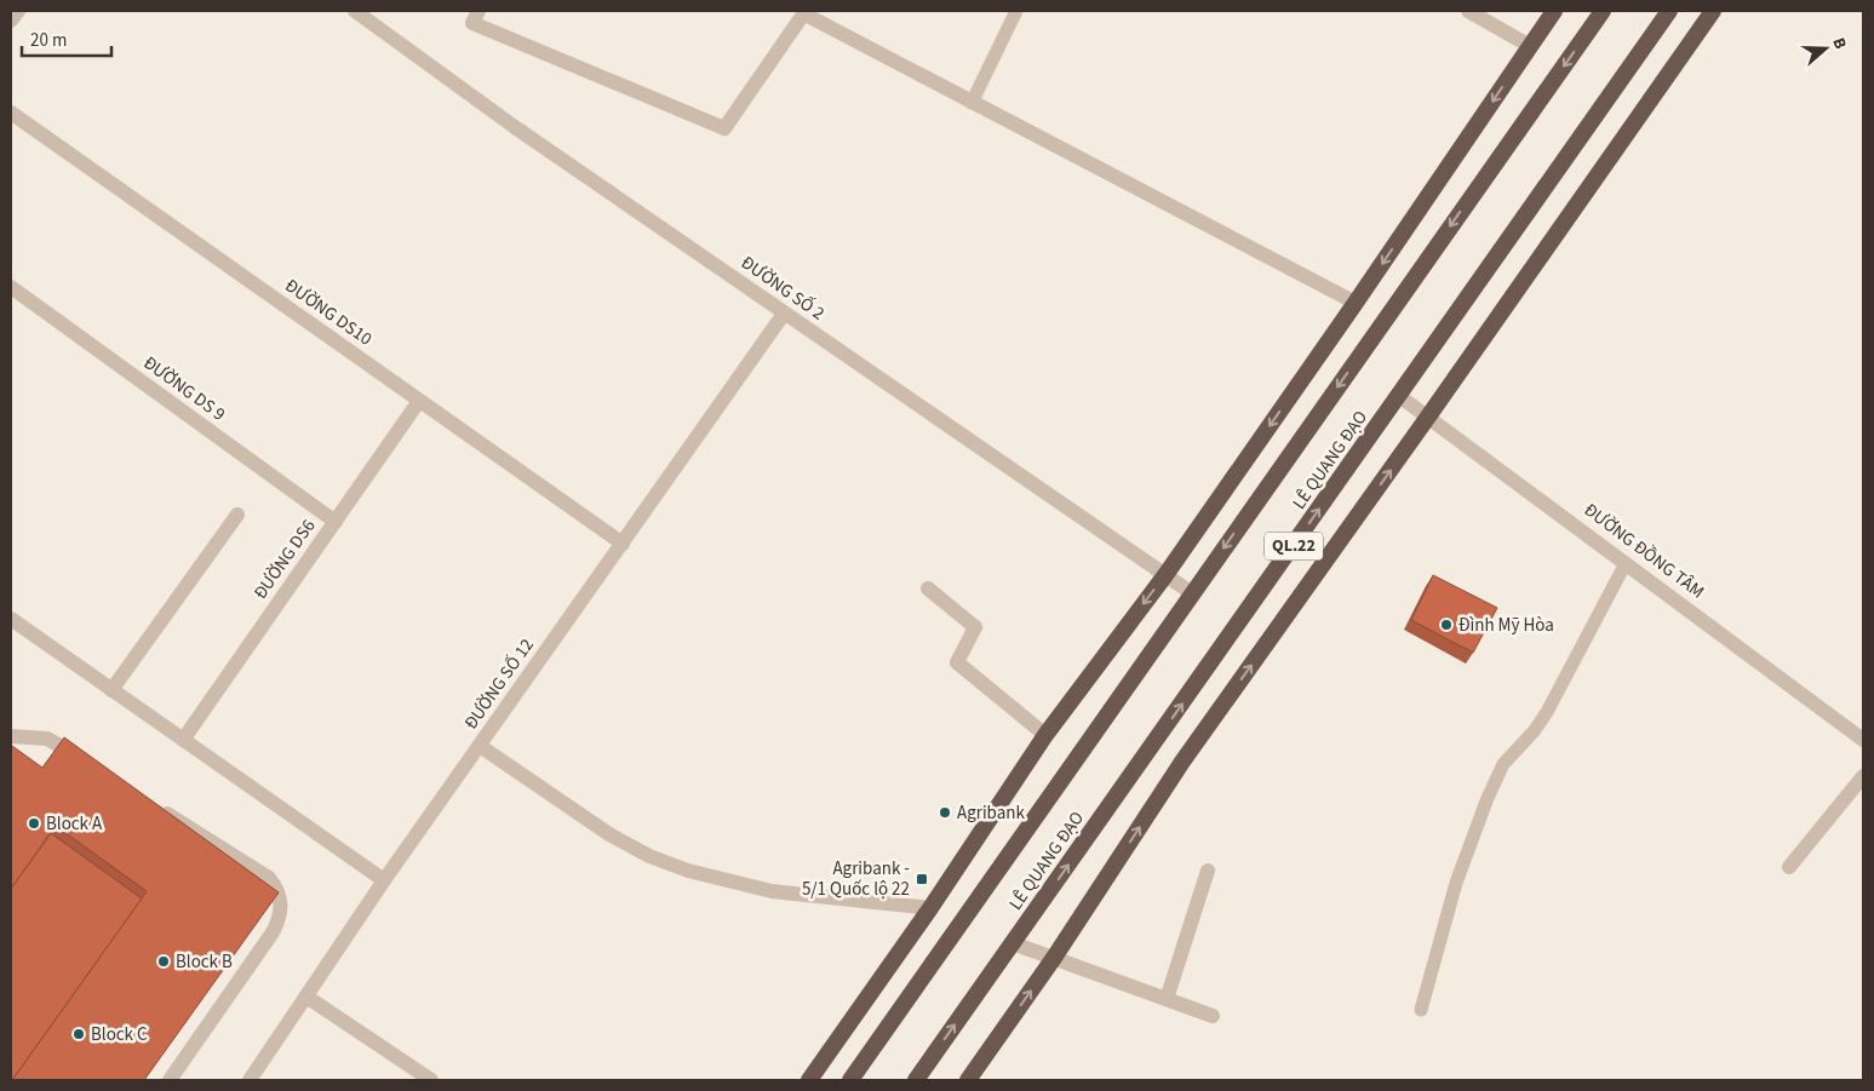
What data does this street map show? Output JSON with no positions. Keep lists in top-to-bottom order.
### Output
{
  "streets": {
    "highway": ["LÊ QUANG ĐẠO", "QL.22"],
    "street": [
      "ĐƯỜNG SỐ 2",
      "ĐƯỜNG DS10",
      "ĐƯỜNG DS 9",
      "ĐƯỜNG ĐỒNG TÂM",
      "ĐƯỜNG DS6",
      "ĐƯỜNG SỐ 12"
    ]
  },
  "crossings": [
    ["ĐƯỜNG SỐ 2", "LÊ QUANG ĐẠO"],
    ["ĐƯỜNG SỐ 2", "ĐƯỜNG SỐ 12"],
    ["ĐƯỜNG DS10", "ĐƯỜNG DS6"],
    ["ĐƯỜNG DS10", "ĐƯỜNG SỐ 12"],
    ["ĐƯỜNG DS 9", "ĐƯỜNG DS6"],
    ["LÊ QUANG ĐẠO", "ĐƯỜNG ĐỒNG TÂM"],
    ["QL.22", "ĐƯỜNG ĐỒNG TÂM"]
  ],
  "places": {
    "other": [
      "Đình Mỹ Hòa",
      "Agribank",
      "Block A",
      "Block B",
      "Block C"
    ],
    "transit": ["Agribank - 5/1 Quốc lộ 22"]
  },
  "scale_bar": "20 m",
  "north": "right"
}
